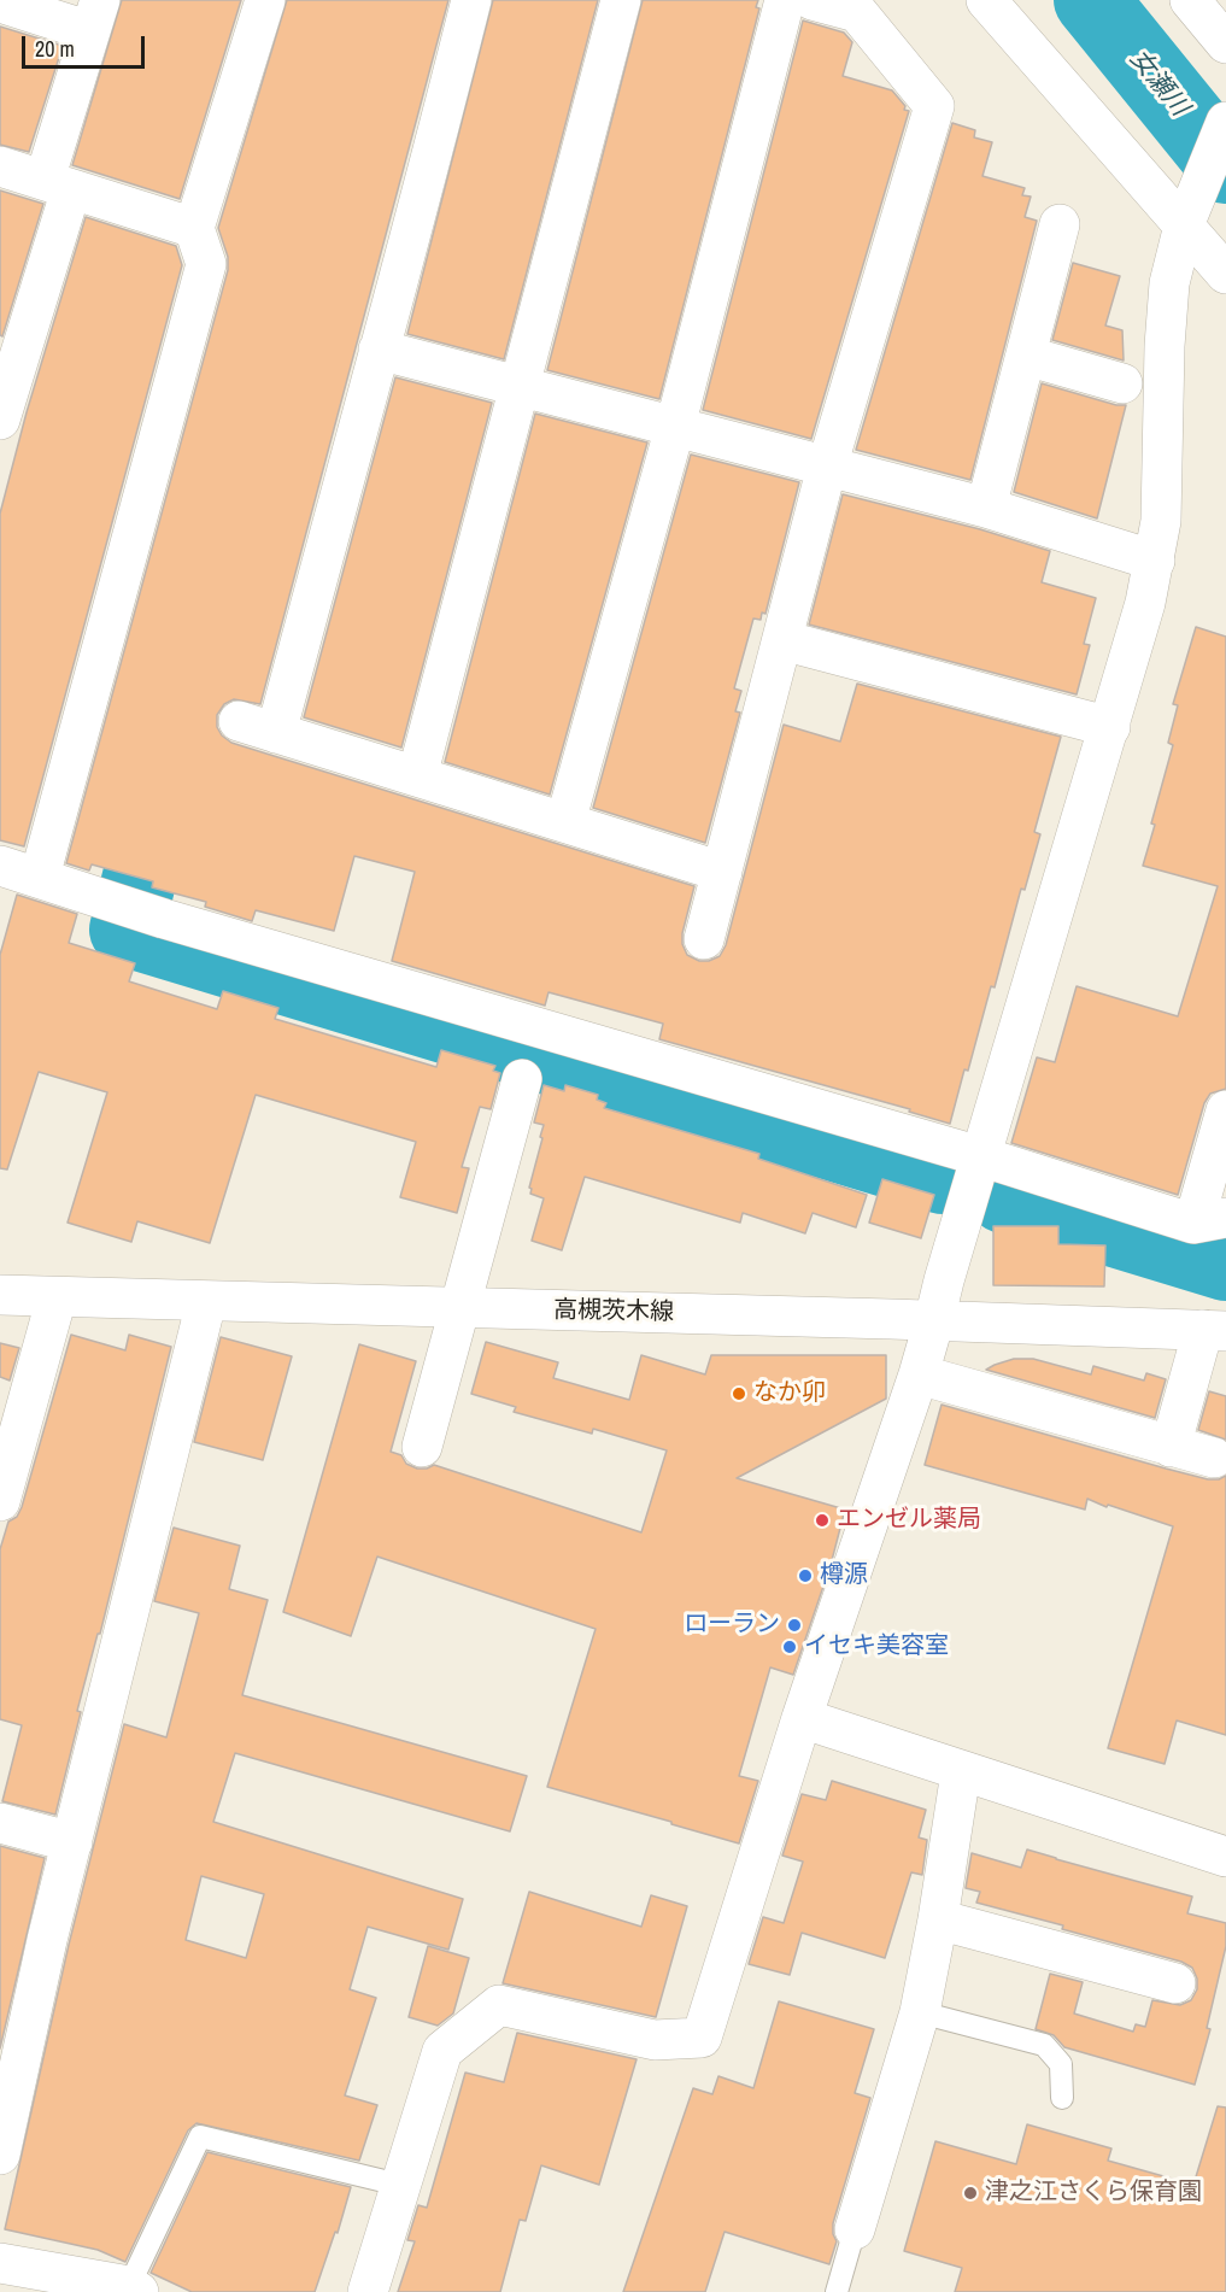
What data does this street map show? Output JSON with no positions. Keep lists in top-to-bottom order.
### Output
{
  "streets": {
    "street": ["高槻茨木線"]
  },
  "water": ["女瀬川"],
  "places": [
    "なか卯",
    "エンゼル薬局",
    "樽源",
    "ローラン",
    "イセキ美容室",
    "津之江さくら保育園"
  ],
  "scale_bar": "20 m"
}
